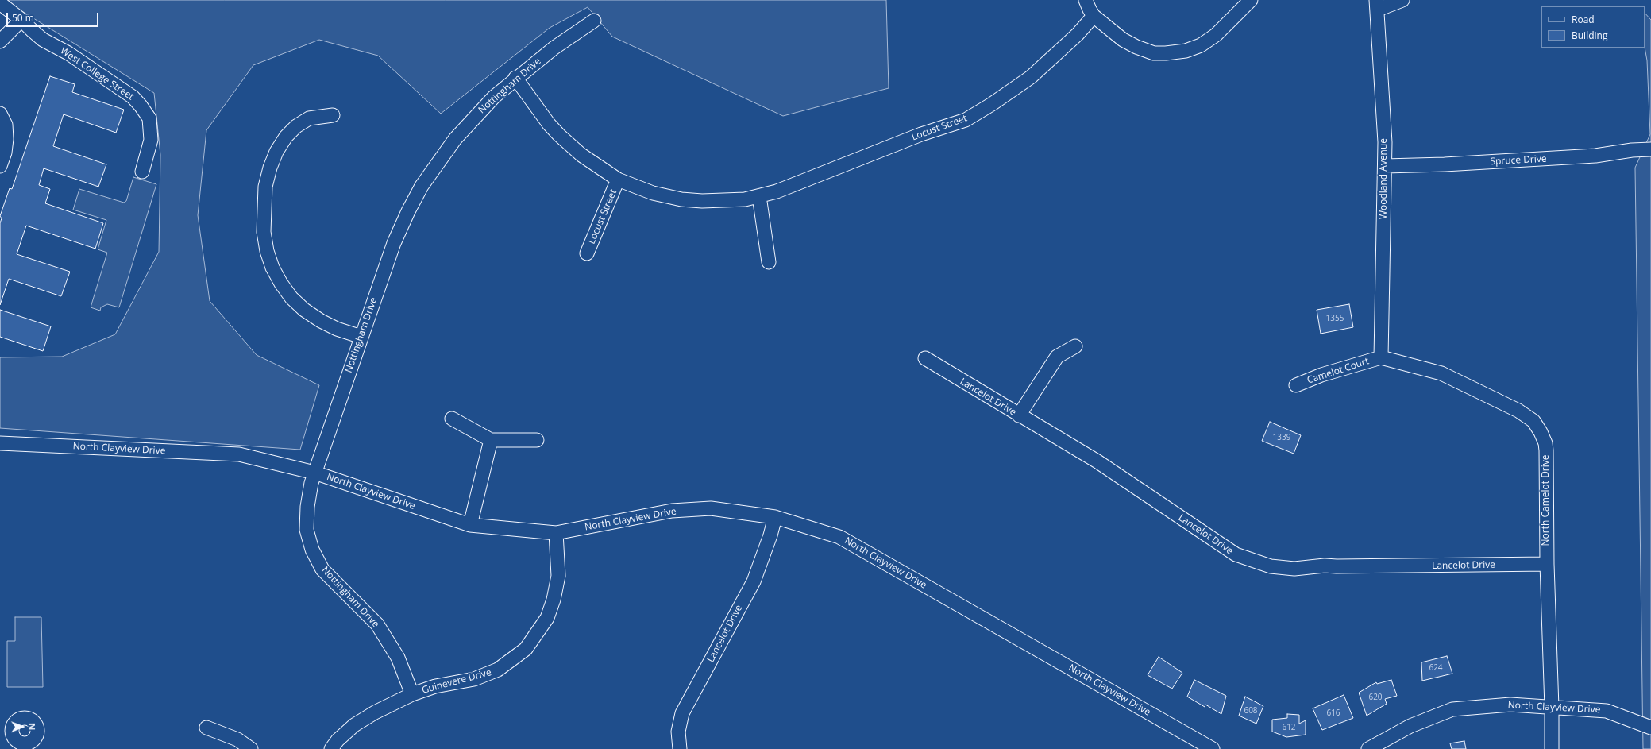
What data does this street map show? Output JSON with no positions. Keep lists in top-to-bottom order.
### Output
{
  "streets": {
    "street": [
      "West College Street",
      "Nottingham Drive",
      "Locust Street",
      "Spruce Drive",
      "Woodland Avenue",
      "Camelot Court",
      "Lancelot Drive",
      "North Clayview Drive",
      "North Camelot Drive",
      "Guinevere Drive"
    ]
  },
  "crossings": [
    ["Nottingham Drive", "Locust Street"],
    ["Nottingham Drive", "North Clayview Drive"],
    ["Nottingham Drive", "Guinevere Drive"],
    ["Spruce Drive", "Woodland Avenue"],
    ["Woodland Avenue", "Camelot Court"],
    ["Woodland Avenue", "North Camelot Drive"],
    ["Camelot Court", "North Camelot Drive"],
    ["Lancelot Drive", "North Clayview Drive"],
    ["Lancelot Drive", "North Camelot Drive"],
    ["North Clayview Drive", "North Camelot Drive"],
    ["North Clayview Drive", "Guinevere Drive"]
  ],
  "house_numbers": [
    "1355",
    "1339",
    "624",
    "620",
    "608",
    "616",
    "612"
  ],
  "legend": ["Road", "Building"],
  "scale_bar": "50 m",
  "north": "right"
}
